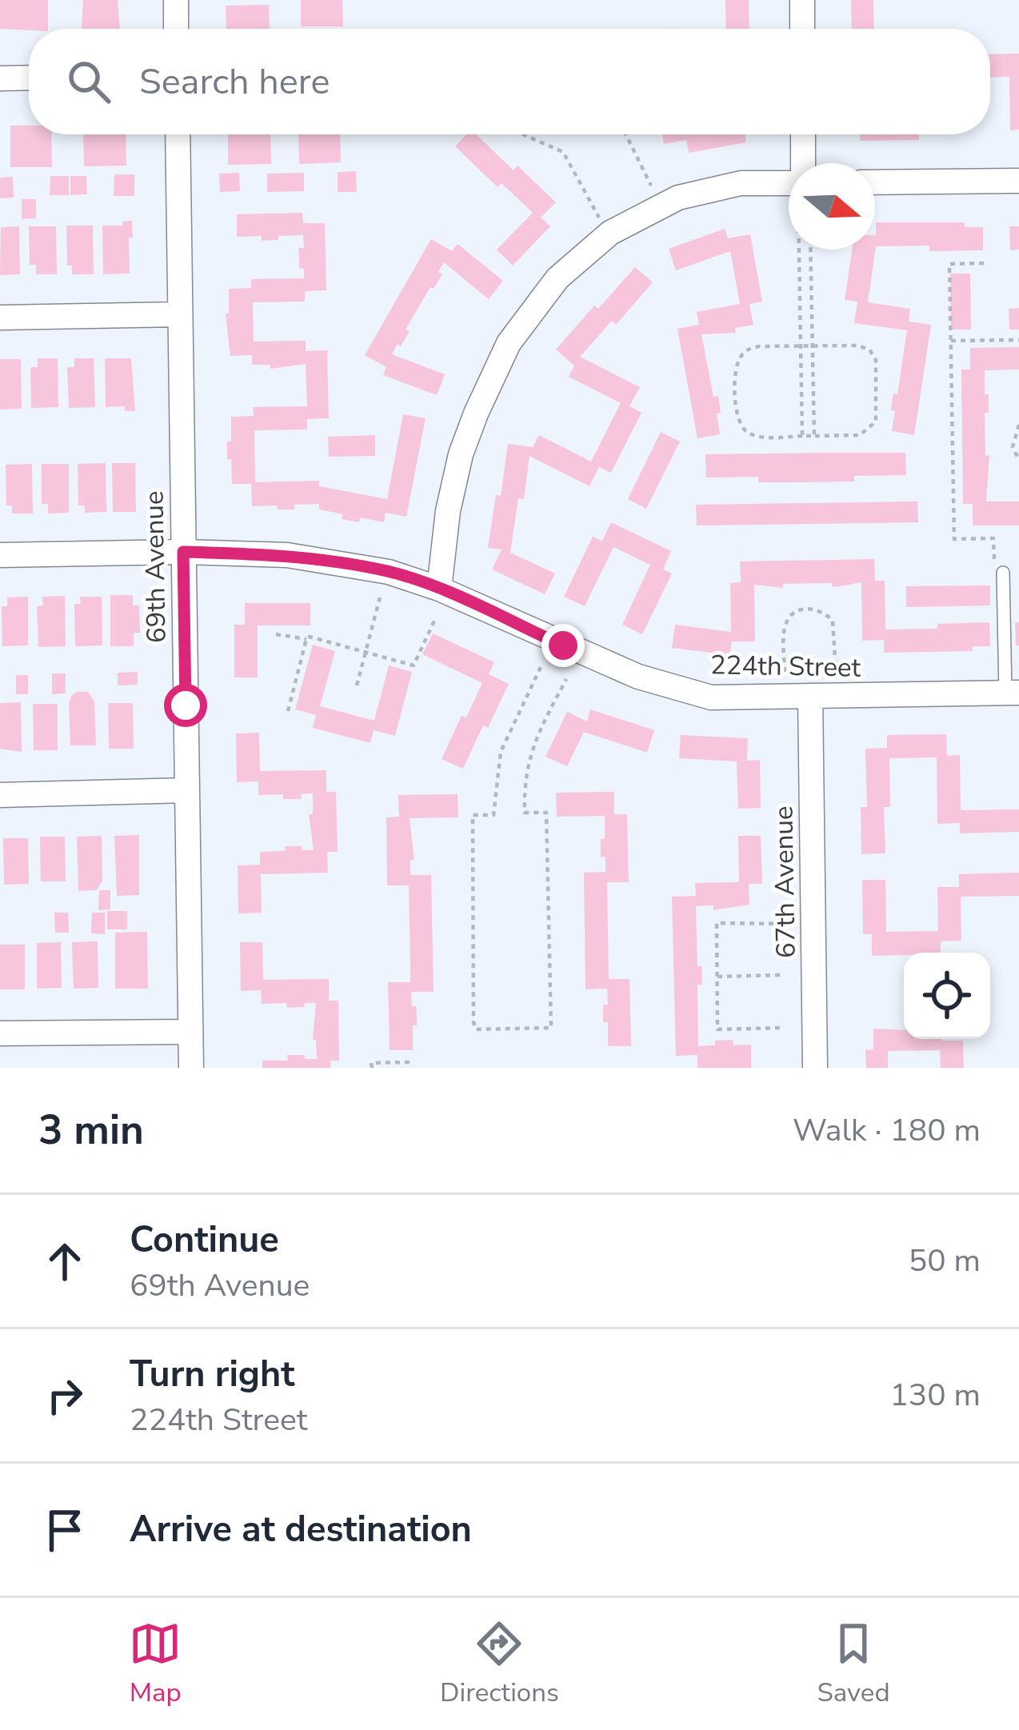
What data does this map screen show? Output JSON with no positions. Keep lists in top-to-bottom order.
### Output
{
  "streets": {
    "street": ["69th Avenue", "224th Street", "67th Avenue"]
  },
  "crossings": [
    ["69th Avenue", "224th Street"],
    ["224th Street", "67th Avenue"]
  ],
  "north": "right",
  "page": {
    "search": "Search here",
    "heading": ["3 min", "Walk · 180 m"],
    "list": [
      ["Continue", "69th Avenue", "50 m"],
      ["Turn right", "224th Street", "130 m"],
      "Arrive at destination"
    ],
    "nav": ["Map", "Directions", "Saved"]
  }
}
